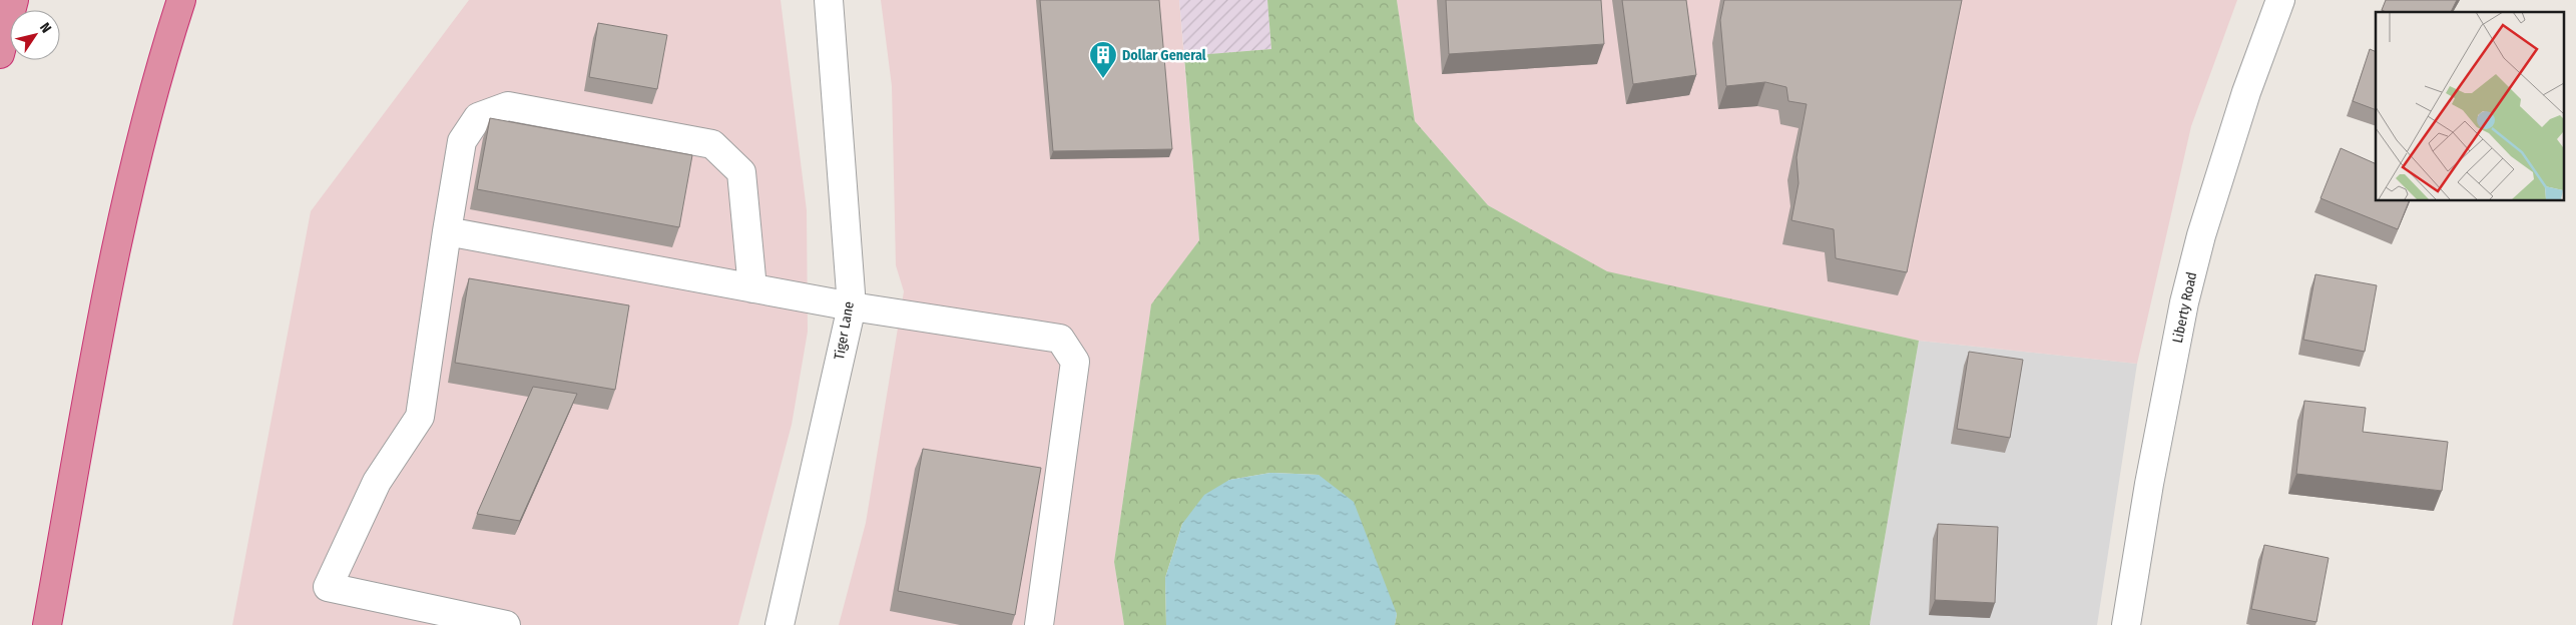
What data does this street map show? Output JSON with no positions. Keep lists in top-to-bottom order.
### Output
{
  "streets": {
    "street": ["Liberty Road", "Tiger Lane"]
  },
  "places": {
    "building": ["Dollar General"]
  },
  "north": "top right"
}
